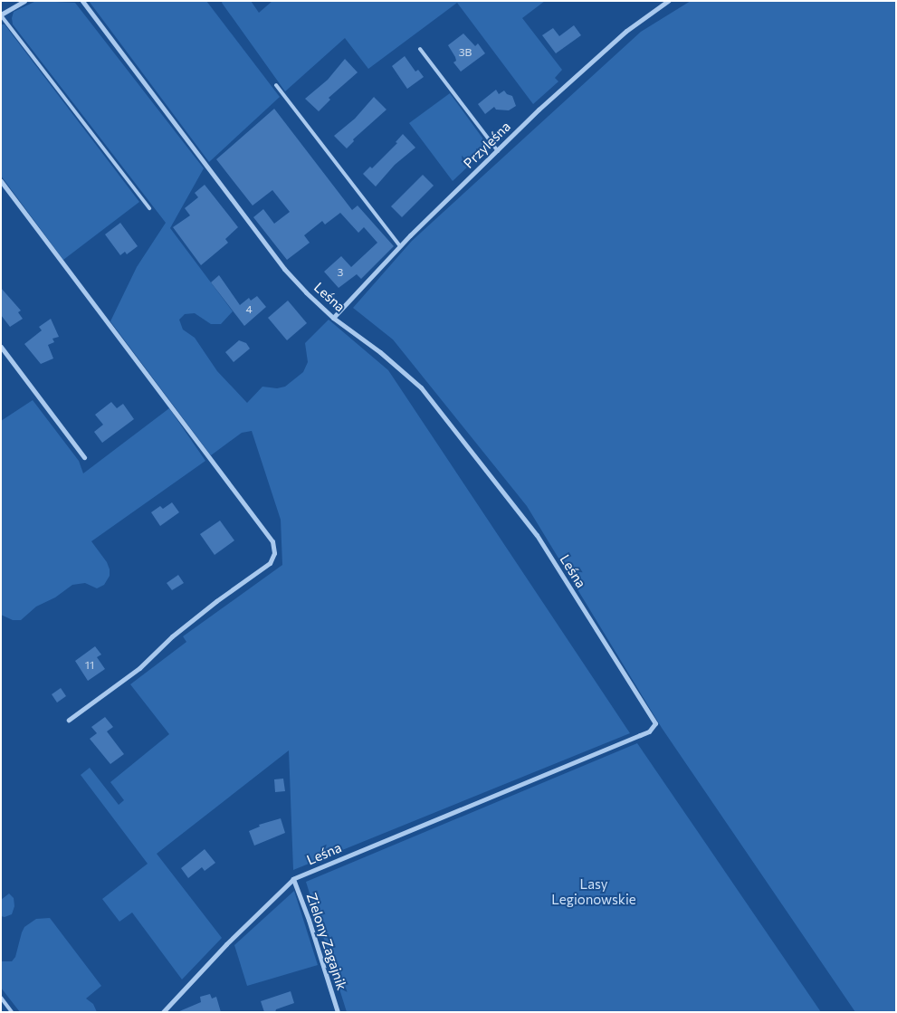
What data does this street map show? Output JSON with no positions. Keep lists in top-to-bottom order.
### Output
{
  "streets": {
    "street": ["Przyleśna", "Leśna", "Zielony Zagajnik"]
  },
  "crossings": [
    ["Przyleśna", "Leśna"],
    ["Leśna", "Zielony Zagajnik"]
  ],
  "parks": ["Lasy Legionowskie"],
  "house_numbers": [
    "3B",
    "3",
    "4",
    "11"
  ]
}
